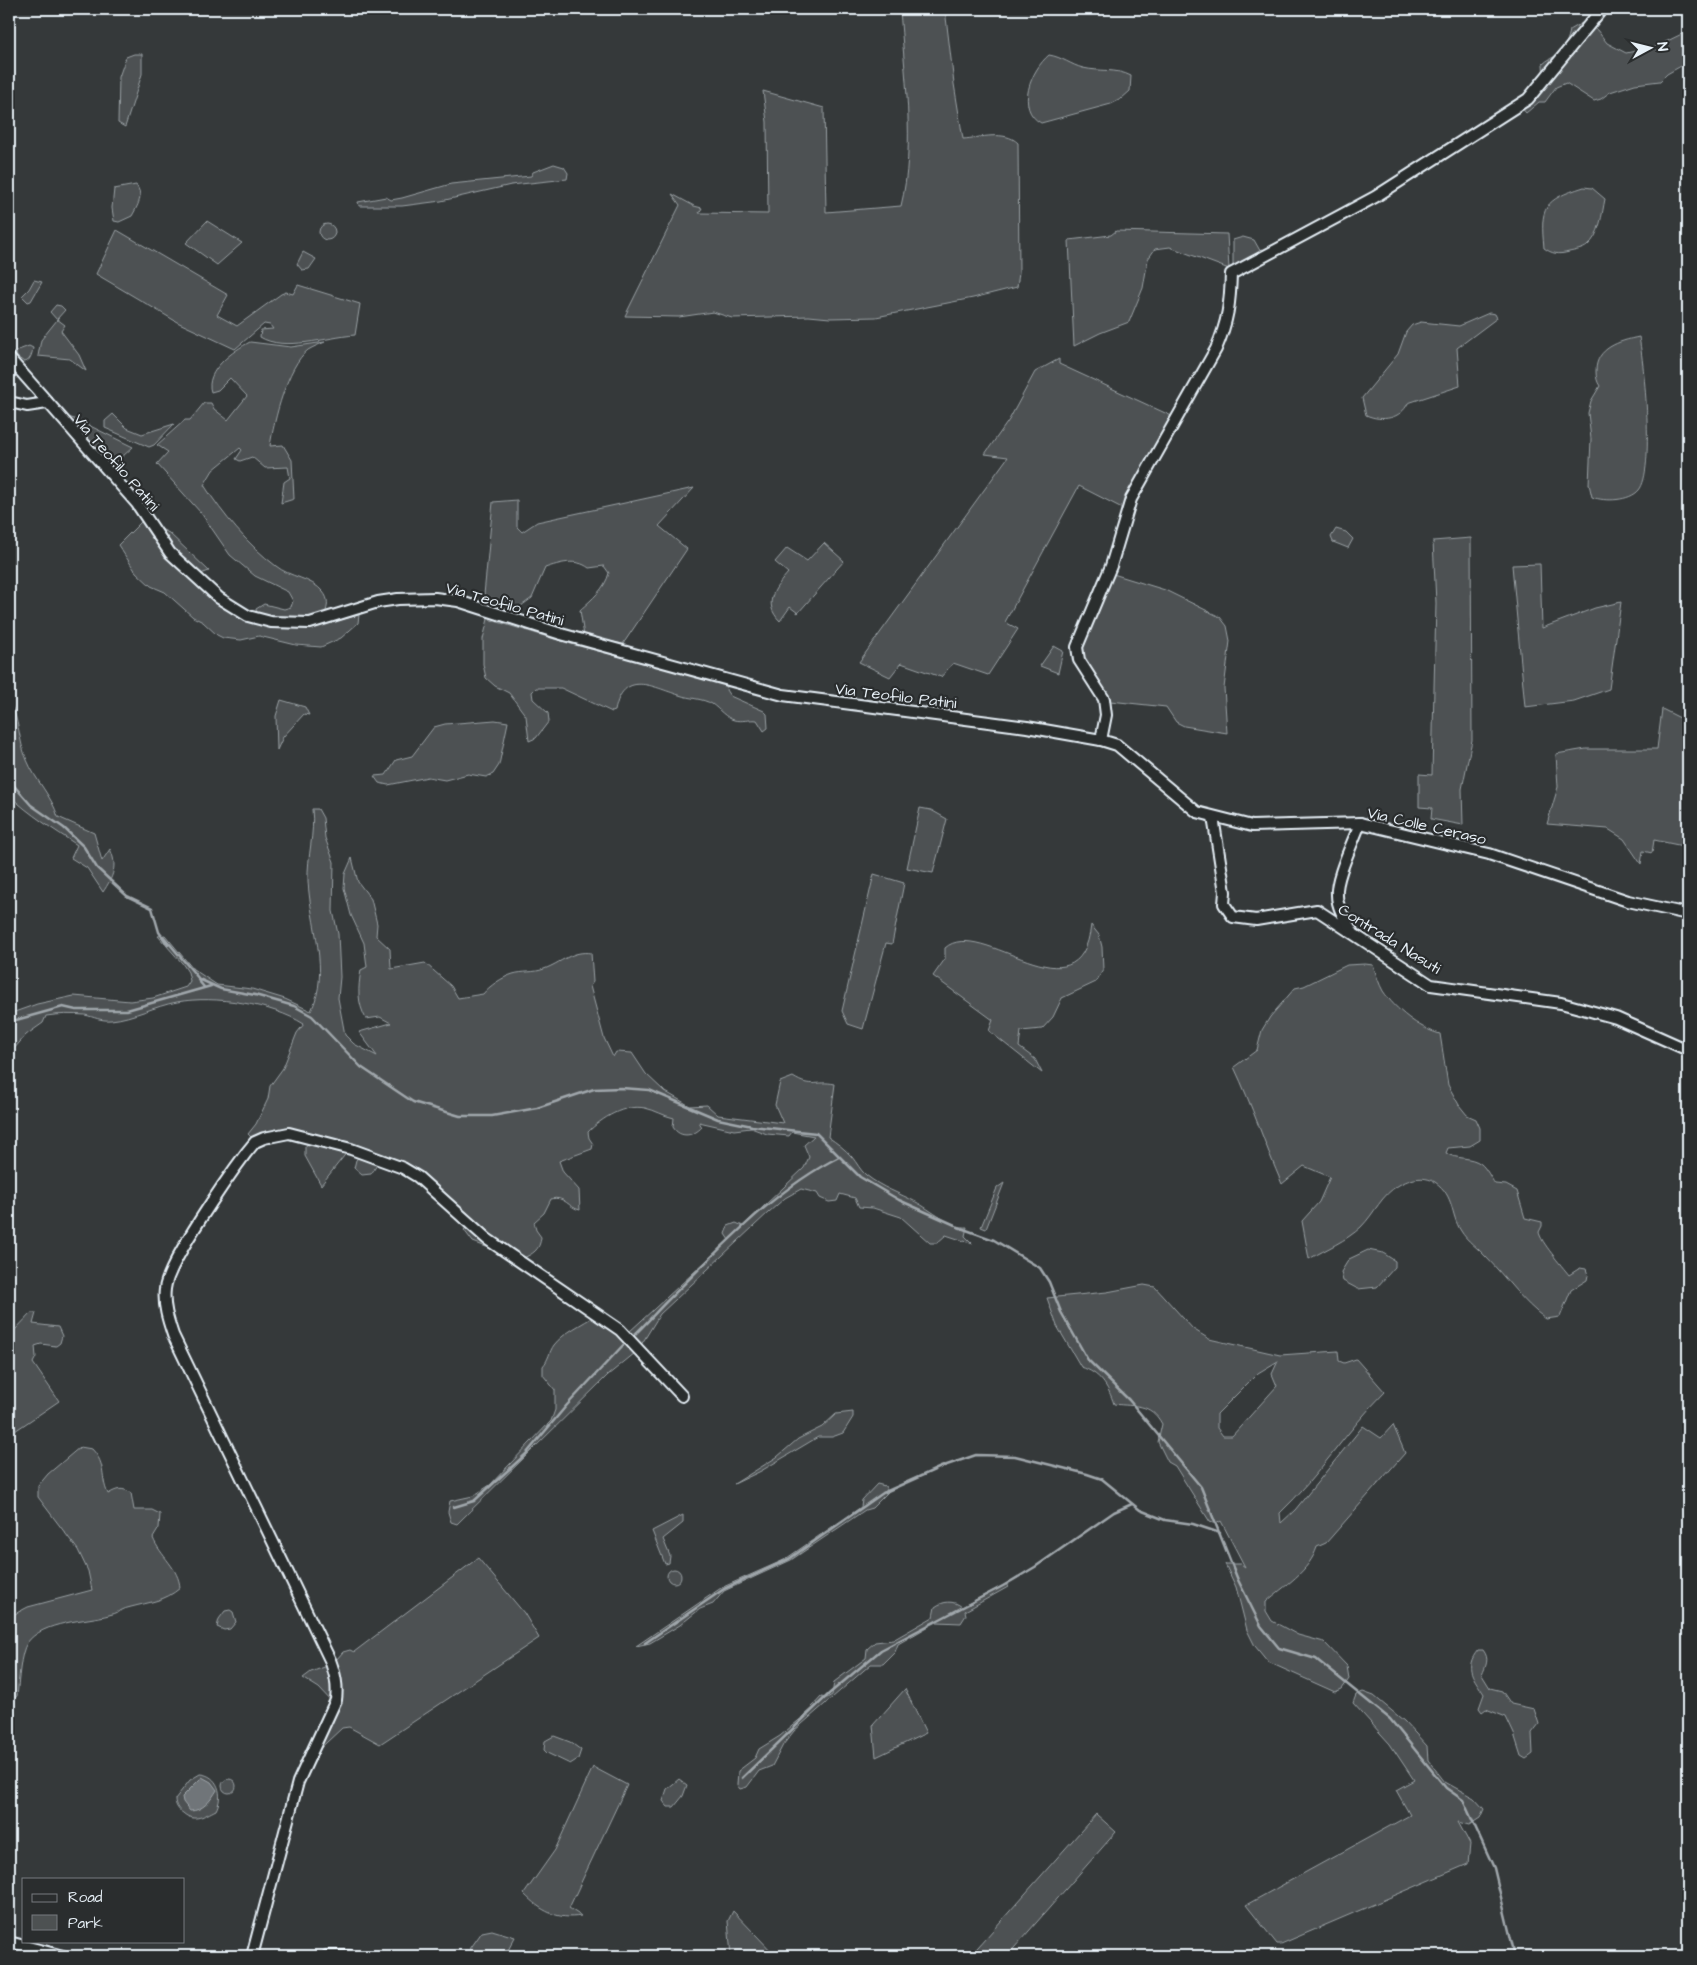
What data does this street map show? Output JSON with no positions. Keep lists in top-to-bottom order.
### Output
{
  "streets": {
    "street": ["Via Teofilo Patini", "Via Colle Ceraso", "Contrada Nasuti"]
  },
  "crossings": [
    ["Via Teofilo Patini", "Via Colle Ceraso"],
    ["Via Colle Ceraso", "Contrada Nasuti"]
  ],
  "legend": ["Road", "Park"],
  "north": "right"
}
